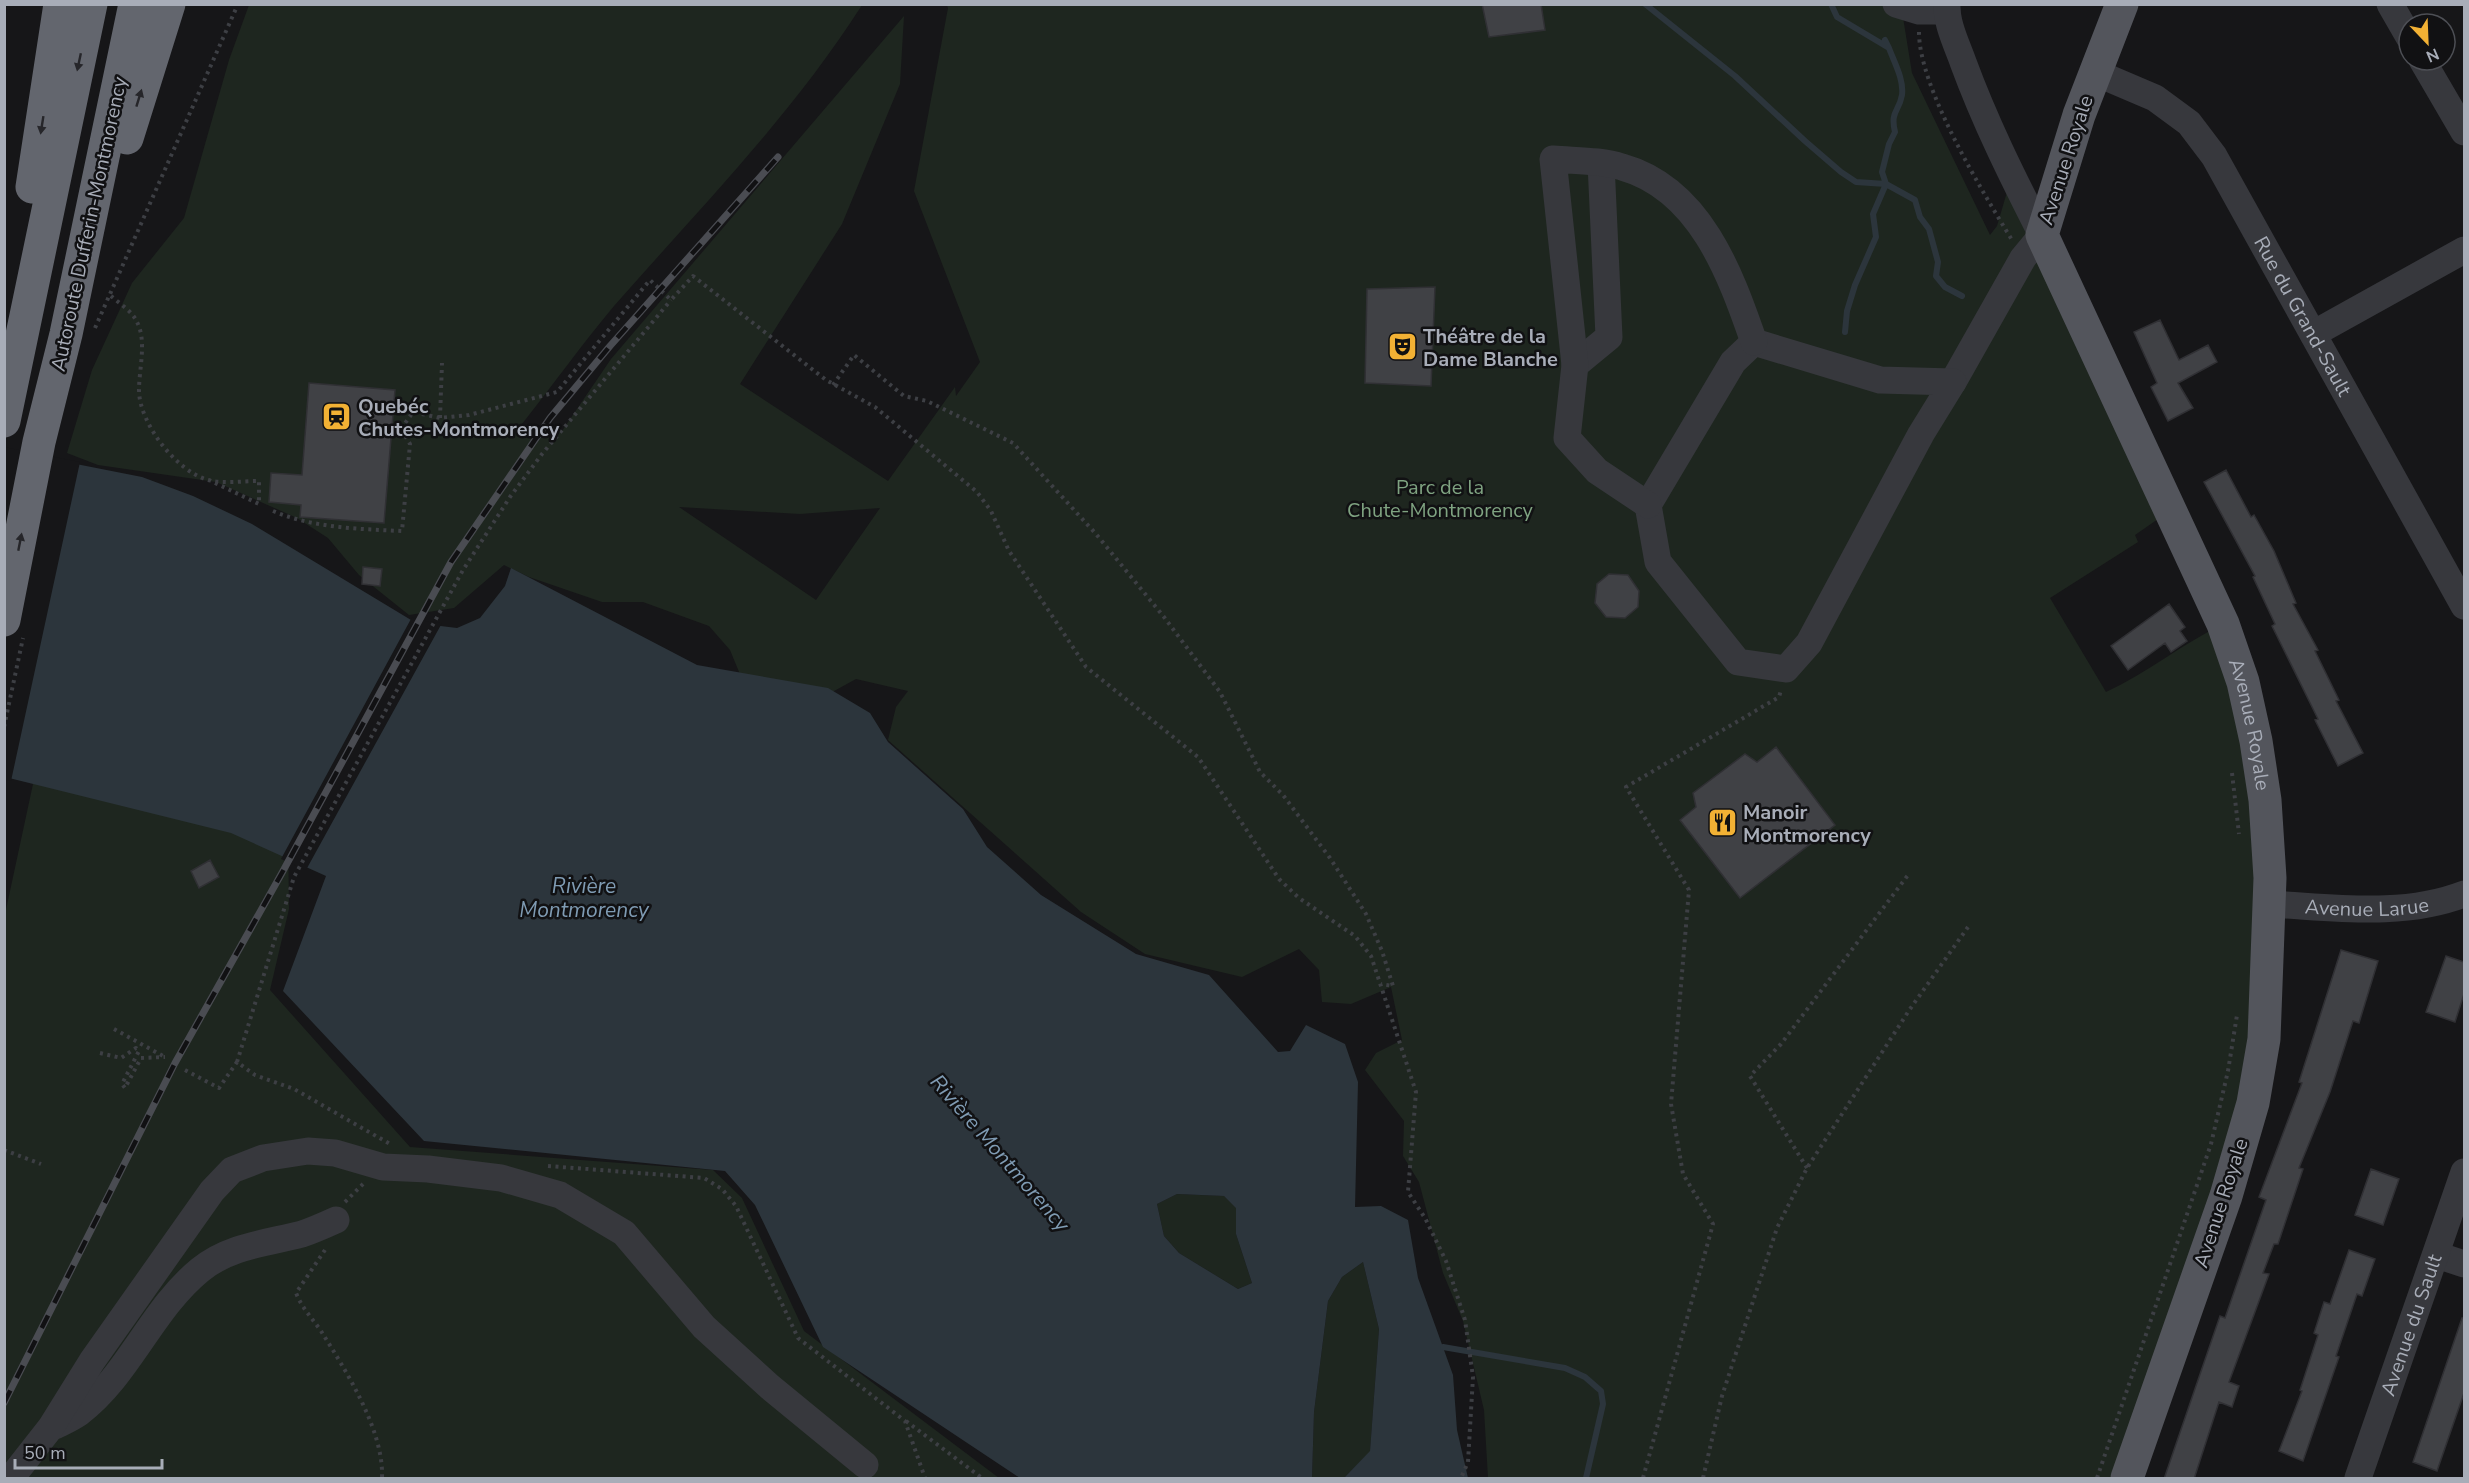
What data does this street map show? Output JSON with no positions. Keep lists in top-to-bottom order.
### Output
{
  "streets": {
    "highway": ["Autoroute Dufferin-Montmorency"],
    "main road": ["Avenue Royale"],
    "street": ["Rue du Grand-Sault", "Avenue Larue", "Avenue du Sault"]
  },
  "crossings": [
    ["Avenue Royale", "Rue du Grand-Sault"],
    ["Avenue Royale", "Avenue Larue"]
  ],
  "water": ["Rivière Montmorency"],
  "parks": ["Parc de la Chute-Montmorency"],
  "places": {
    "theatre": ["Théâtre de la Dame Blanche"],
    "station": ["Quebéc Chutes-Montmorency"],
    "restaurant": ["Manoir Montmorency"]
  },
  "scale_bar": "50 m",
  "north": "bottom right"
}
